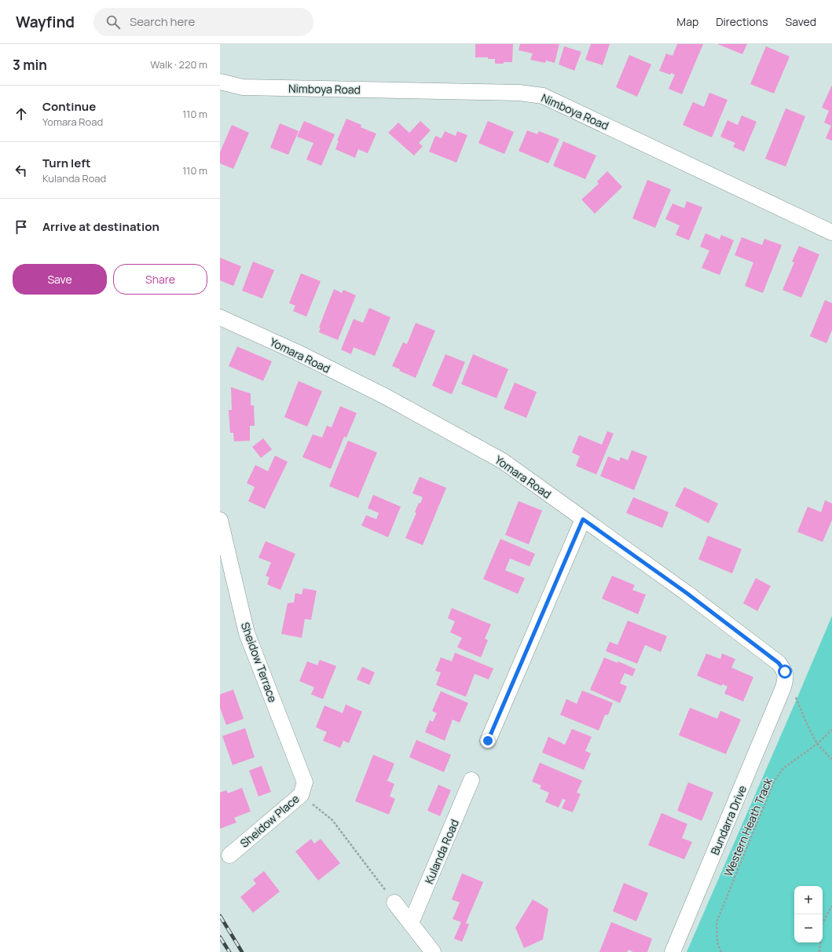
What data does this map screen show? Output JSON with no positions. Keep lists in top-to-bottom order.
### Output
{
  "streets": {
    "street": [
      "Nimboya Road",
      "Yomara Road",
      "Sheidow Terrace",
      "Bundarra Drive",
      "Sheidow Place",
      "Kulanda Road"
    ],
    "path": ["Western Heath Track"]
  },
  "crossings": [
    ["Yomara Road", "Bundarra Drive"],
    ["Sheidow Terrace", "Sheidow Place"]
  ],
  "page": {
    "header": "Wayfind",
    "search": "Search here",
    "nav": ["Map", "Directions", "Saved"],
    "heading": ["3 min", "Walk · 220 m"],
    "list": [
      ["Continue", "Yomara Road", "110 m"],
      ["Turn left", "Kulanda Road", "110 m"],
      "Arrive at destination"
    ],
    "buttons": ["Save", "Share"],
    "map_buttons": ["+", "−"]
  }
}
